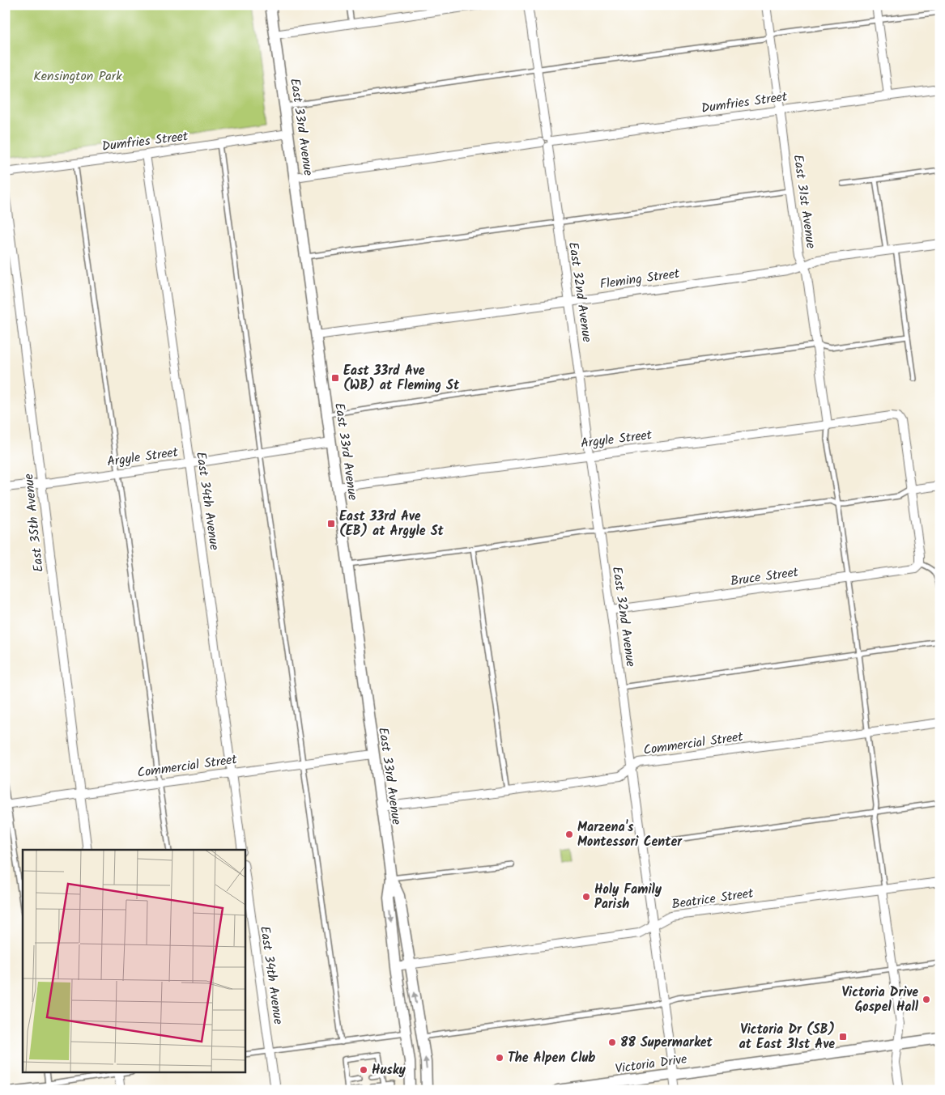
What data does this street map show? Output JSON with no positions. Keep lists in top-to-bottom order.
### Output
{
  "streets": {
    "street": [
      "Dumfries Street",
      "East 33rd Avenue",
      "East 31st Avenue",
      "Fleming Street",
      "East 32nd Avenue",
      "Argyle Street",
      "East 34th Avenue",
      "East 35th Avenue",
      "Bruce Street",
      "Commercial Street",
      "Beatrice Street",
      "Victoria Drive"
    ]
  },
  "crossings": [
    ["Dumfries Street", "East 33rd Avenue"],
    ["Dumfries Street", "East 31st Avenue"],
    ["Dumfries Street", "East 32nd Avenue"],
    ["Dumfries Street", "East 34th Avenue"],
    ["East 33rd Avenue", "Fleming Street"],
    ["East 33rd Avenue", "Argyle Street"],
    ["East 33rd Avenue", "Commercial Street"],
    ["East 33rd Avenue", "Beatrice Street"],
    ["East 31st Avenue", "Fleming Street"],
    ["East 31st Avenue", "Argyle Street"],
    ["Fleming Street", "East 32nd Avenue"],
    ["East 32nd Avenue", "Argyle Street"],
    ["East 32nd Avenue", "Bruce Street"],
    ["East 32nd Avenue", "Commercial Street"],
    ["East 32nd Avenue", "Beatrice Street"],
    ["East 32nd Avenue", "Victoria Drive"],
    ["Argyle Street", "East 34th Avenue"],
    ["Argyle Street", "East 35th Avenue"],
    ["East 34th Avenue", "Commercial Street"],
    ["East 35th Avenue", "Commercial Street"]
  ],
  "parks": ["Kensington Park"],
  "places": {
    "transit": ["East 33rd Ave (WB) at Fleming St", "East 33rd Ave (EB) at Argyle St", "Victoria Dr (SB) at East 31st Ave"],
    "other": [
      "Marzena's Montessori Center",
      "Holy Family Parish",
      "Victoria Drive Gospel Hall",
      "88 Supermarket",
      "The Alpen Club",
      "Husky"
    ]
  }
}
